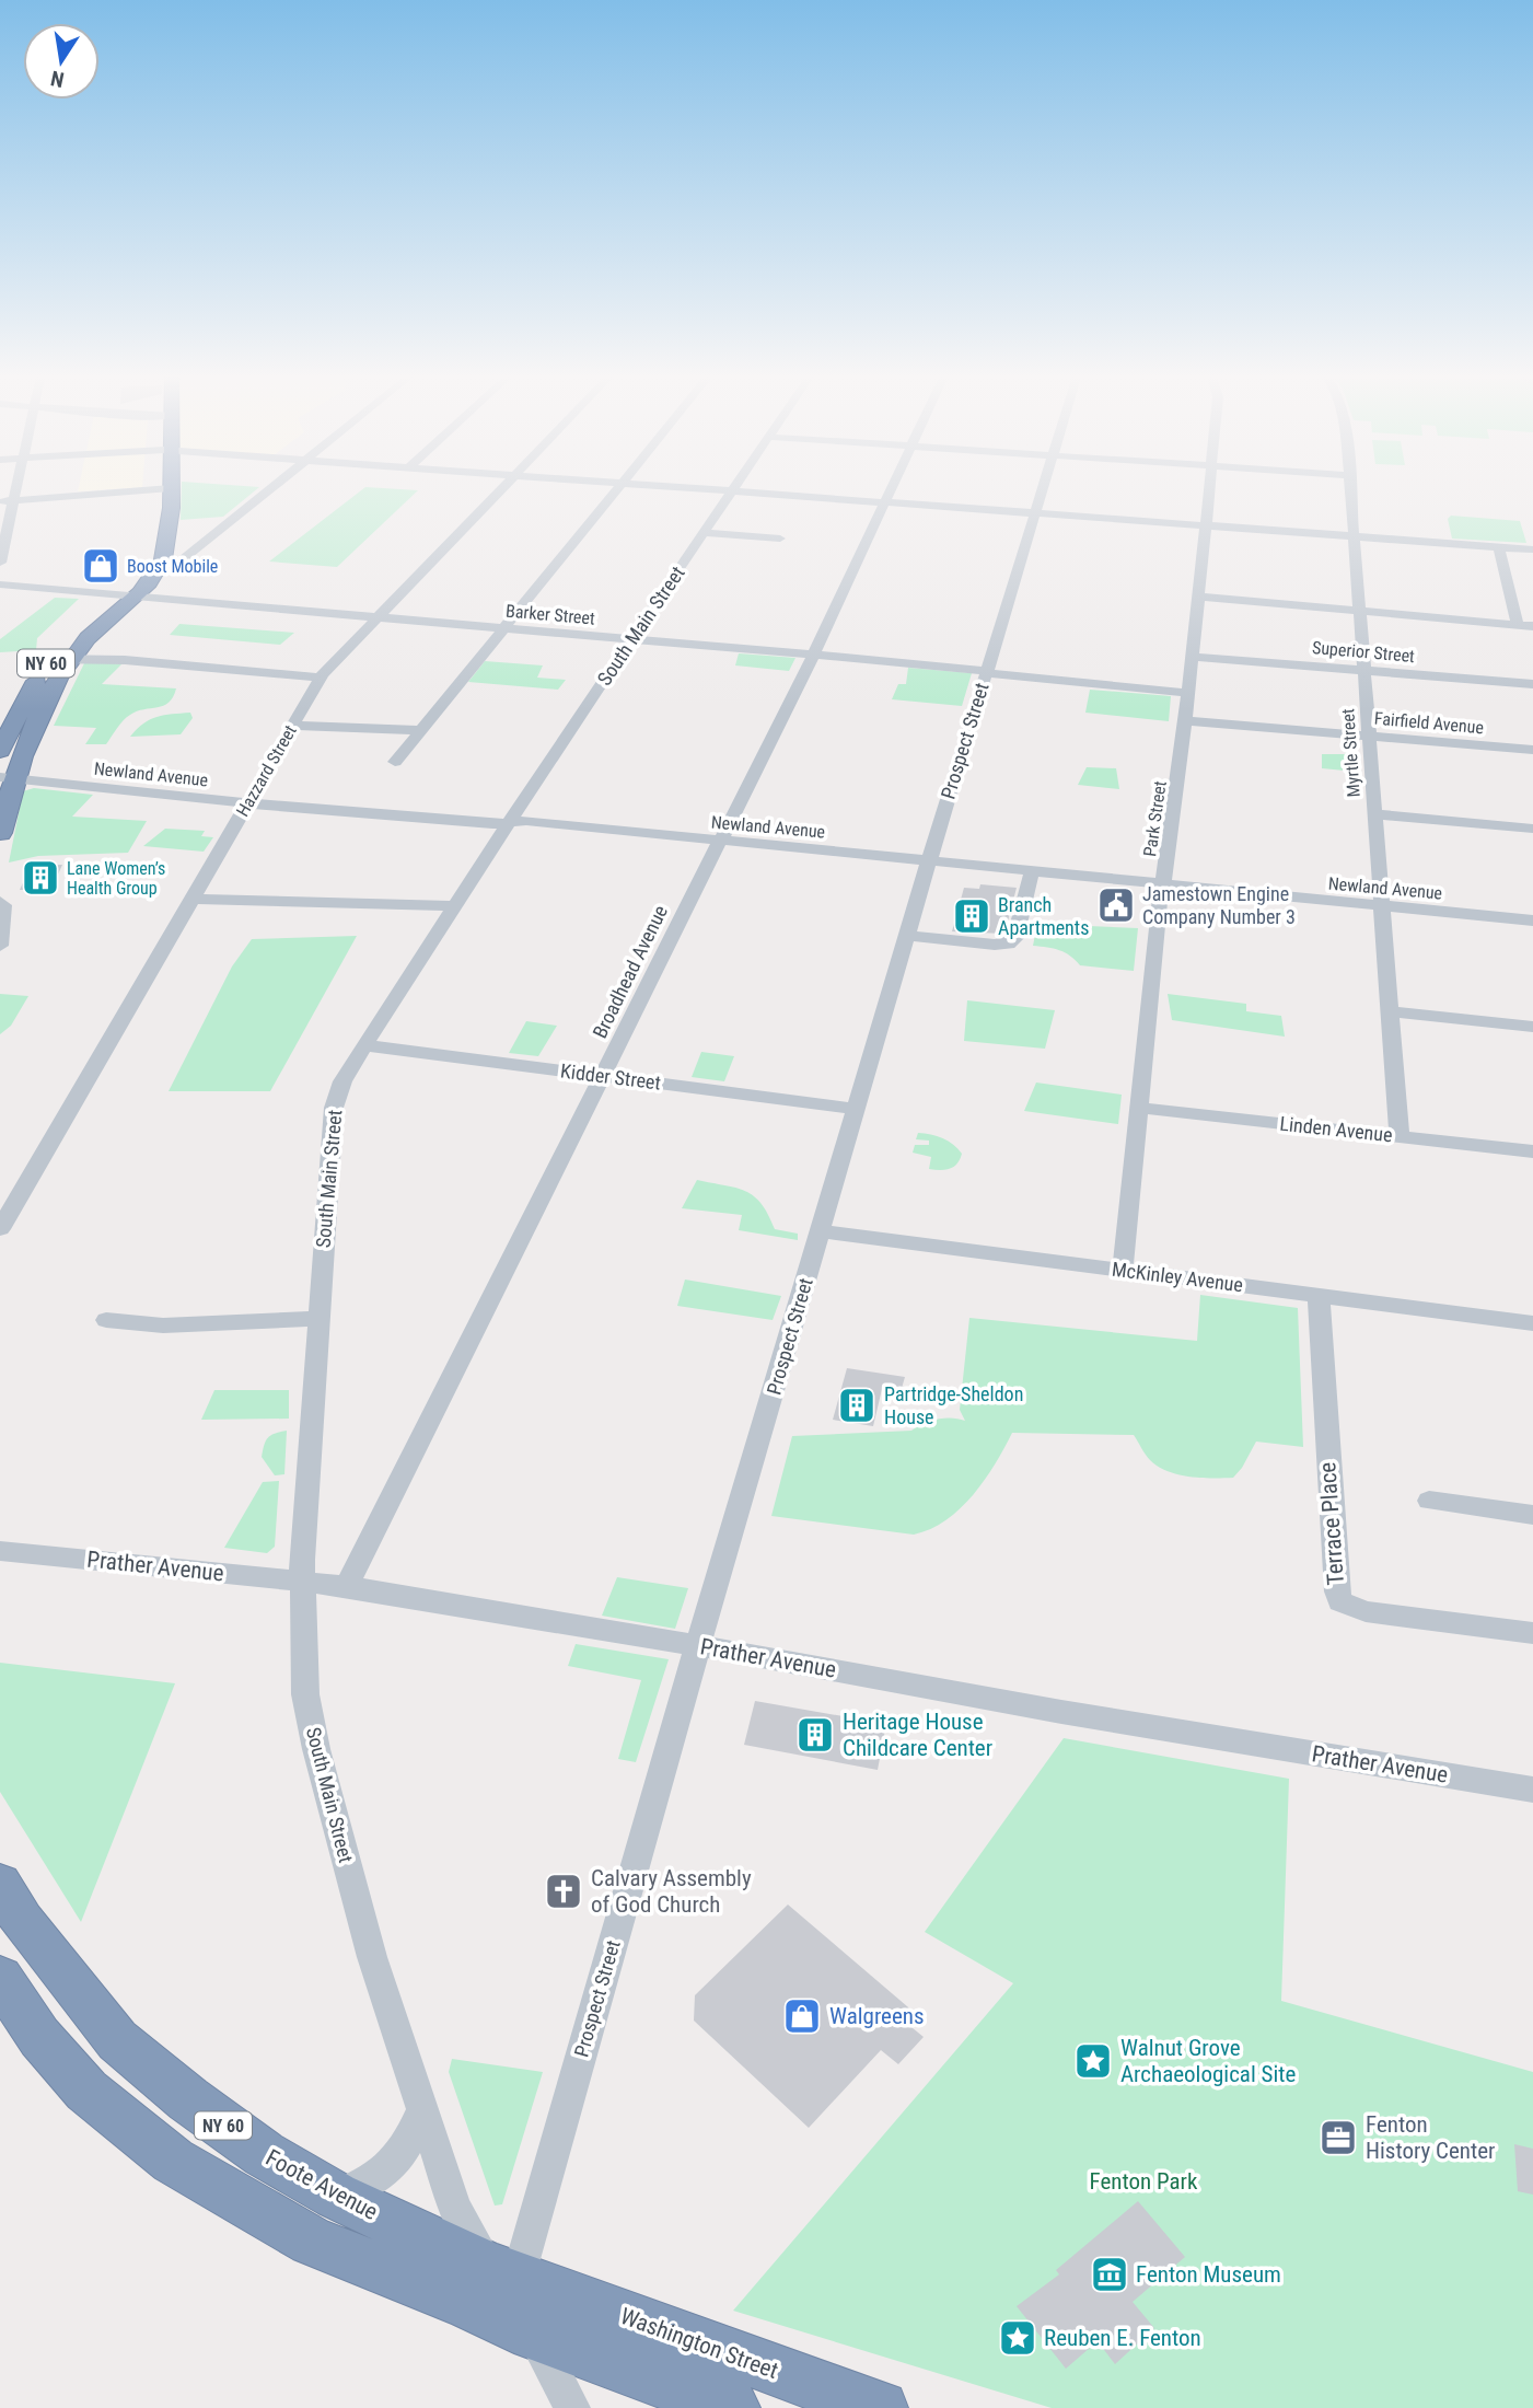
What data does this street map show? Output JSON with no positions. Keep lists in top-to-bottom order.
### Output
{
  "streets": {
    "highway": ["NY 60", "Foote Avenue", "Washington Street"],
    "street": [
      "Barker Street",
      "South Main Street",
      "Superior Street",
      "Fairfield Avenue",
      "Prospect Street",
      "Myrtle Street",
      "Hazzard Street",
      "Newland Avenue",
      "Park Street",
      "Broadhead Avenue",
      "Kidder Street",
      "Linden Avenue",
      "McKinley Avenue",
      "Terrace Place",
      "Prather Avenue"
    ]
  },
  "crossings": [
    ["Barker Street", "South Main Street"],
    ["Barker Street", "NY 60"],
    ["Barker Street", "Prospect Street"],
    ["Barker Street", "Hazzard Street"],
    ["Barker Street", "Park Street"],
    ["Barker Street", "Broadhead Avenue"],
    ["South Main Street", "NY 60"],
    ["South Main Street", "Prospect Street"],
    ["South Main Street", "Newland Avenue"],
    ["South Main Street", "Kidder Street"],
    ["South Main Street", "Prather Avenue"],
    ["South Main Street", "Foote Avenue"],
    ["South Main Street", "Washington Street"],
    ["Superior Street", "Myrtle Street"],
    ["Superior Street", "Park Street"],
    ["NY 60", "Prospect Street"],
    ["NY 60", "Newland Avenue"],
    ["NY 60", "Foote Avenue"],
    ["NY 60", "Washington Street"],
    ["Fairfield Avenue", "Myrtle Street"],
    ["Fairfield Avenue", "Park Street"],
    ["Prospect Street", "Newland Avenue"],
    ["Prospect Street", "Kidder Street"],
    ["Prospect Street", "McKinley Avenue"],
    ["Prospect Street", "Prather Avenue"],
    ["Prospect Street", "Foote Avenue"],
    ["Prospect Street", "Washington Street"],
    ["Myrtle Street", "Newland Avenue"],
    ["Myrtle Street", "Linden Avenue"],
    ["Hazzard Street", "Newland Avenue"],
    ["Newland Avenue", "Park Street"],
    ["Newland Avenue", "Broadhead Avenue"],
    ["Park Street", "Linden Avenue"],
    ["Park Street", "McKinley Avenue"],
    ["Broadhead Avenue", "Kidder Street"],
    ["Broadhead Avenue", "Prather Avenue"],
    ["McKinley Avenue", "Terrace Place"],
    ["Foote Avenue", "Washington Street"]
  ],
  "parks": ["Fenton Park"],
  "places": {
    "shop": ["Boost Mobile", "Walgreens"],
    "building": [
      "Lane Women’s Health Group",
      "Branch Apartments",
      "Partridge-Sheldon House",
      "Heritage House Childcare Center"
    ],
    "public building": ["Jamestown Engine Company Number 3"],
    "church": ["Calvary Assembly of God Church"],
    "place": ["Walnut Grove Archaeological Site", "Reuben E. Fenton"],
    "office": ["Fenton History Center"],
    "museum": ["Fenton Museum"]
  },
  "north": "bottom"
}
